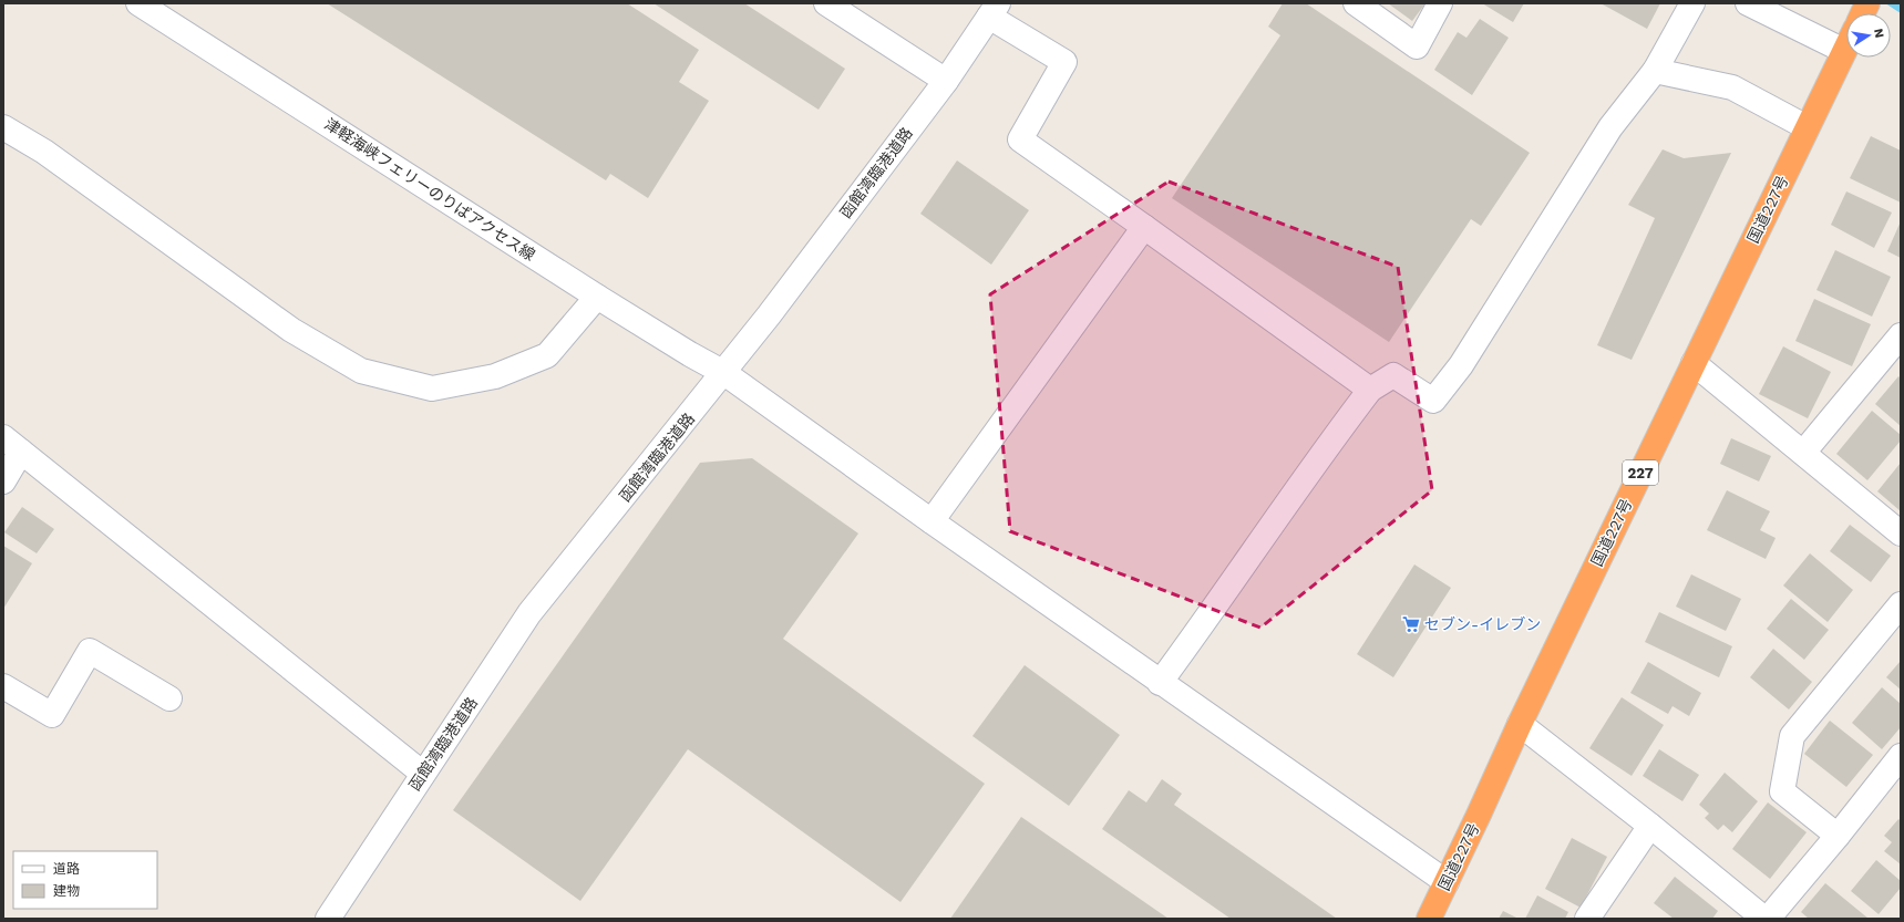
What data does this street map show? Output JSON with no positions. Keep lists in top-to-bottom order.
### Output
{
  "streets": {
    "highway": ["国道227号", "227"],
    "street": ["函館湾臨港道路", "津軽海峡フェリーのりばアクセス線"]
  },
  "crossings": [
    ["函館湾臨港道路", "津軽海峡フェリーのりばアクセス線"],
    ["津軽海峡フェリーのりばアクセス線", "国道227号"]
  ],
  "places": {
    "supermarket": ["セブン-イレブン"]
  },
  "legend": ["道路", "建物"],
  "north": "right"
}
